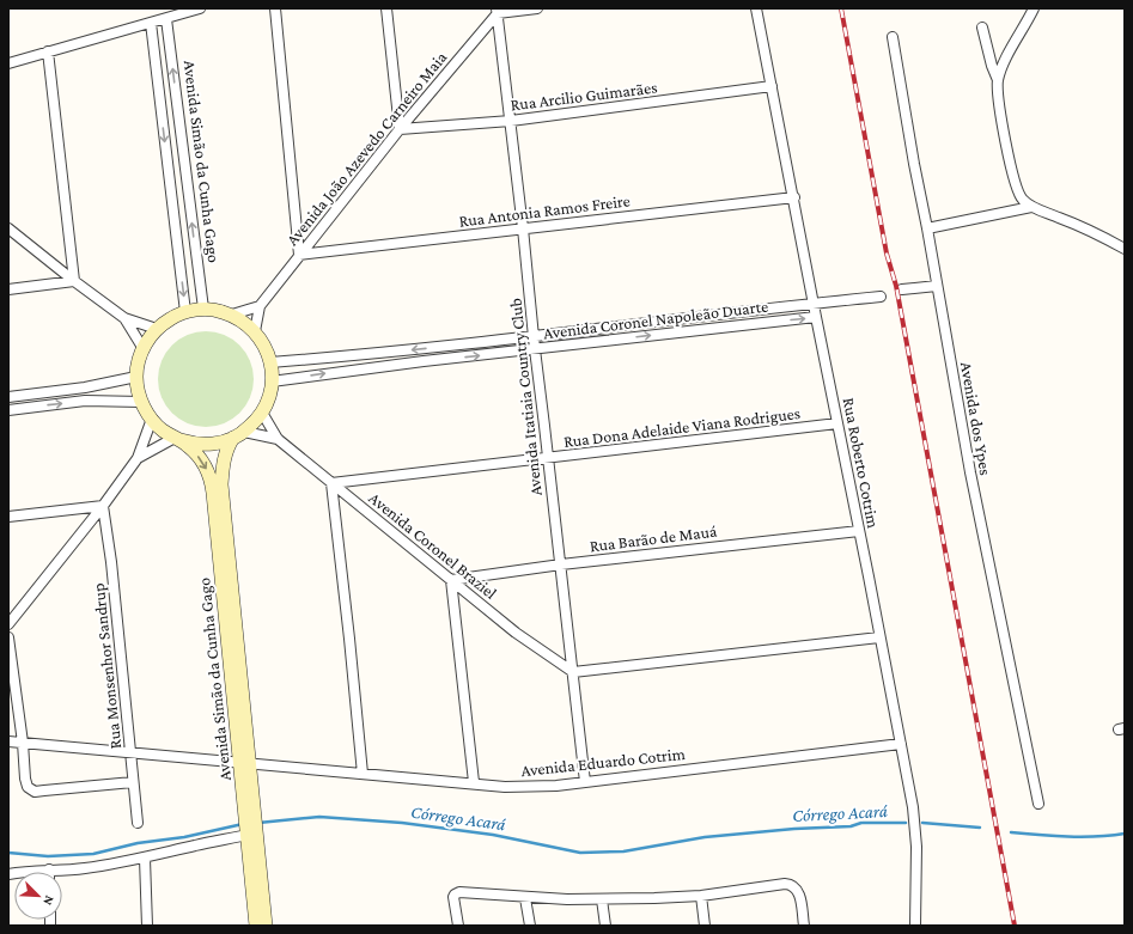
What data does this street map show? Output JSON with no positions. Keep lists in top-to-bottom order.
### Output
{
  "streets": {
    "street": [
      "Rua Arcilio Guimarães",
      "Avenida João Azevedo Carneiro Maia",
      "Avenida Simão da Cunha Gago",
      "Rua Antonia Ramos Freire",
      "Avenida Coronel Napoleão Duarte",
      "Avenida Itatiaia Country Club",
      "Avenida dos Ypes",
      "Rua Dona Adelaide Viana Rodrigues",
      "Rua Roberto Cotrim",
      "Rua Barão de Mauá",
      "Avenida Coronel Braziel",
      "Rua Monsenhor Sandrup",
      "Avenida Eduardo Cotrim"
    ]
  },
  "crossings": [
    ["Rua Arcilio Guimarães", "Avenida João Azevedo Carneiro Maia"],
    ["Rua Arcilio Guimarães", "Avenida Itatiaia Country Club"],
    ["Rua Arcilio Guimarães", "Rua Roberto Cotrim"],
    ["Avenida João Azevedo Carneiro Maia", "Avenida Simão da Cunha Gago"],
    ["Avenida João Azevedo Carneiro Maia", "Rua Antonia Ramos Freire"],
    ["Avenida João Azevedo Carneiro Maia", "Avenida Coronel Napoleão Duarte"],
    ["Avenida João Azevedo Carneiro Maia", "Avenida Itatiaia Country Club"],
    ["Avenida João Azevedo Carneiro Maia", "Avenida Coronel Braziel"],
    ["Avenida Simão da Cunha Gago", "Avenida Coronel Napoleão Duarte"],
    ["Avenida Simão da Cunha Gago", "Avenida Coronel Braziel"],
    ["Avenida Simão da Cunha Gago", "Avenida Eduardo Cotrim"],
    ["Rua Antonia Ramos Freire", "Avenida Itatiaia Country Club"],
    ["Rua Antonia Ramos Freire", "Rua Roberto Cotrim"],
    ["Avenida Coronel Napoleão Duarte", "Avenida Itatiaia Country Club"],
    ["Avenida Coronel Napoleão Duarte", "Rua Roberto Cotrim"],
    ["Avenida Coronel Napoleão Duarte", "Avenida Coronel Braziel"],
    ["Avenida Itatiaia Country Club", "Rua Dona Adelaide Viana Rodrigues"],
    ["Avenida Itatiaia Country Club", "Rua Barão de Mauá"],
    ["Avenida Itatiaia Country Club", "Avenida Coronel Braziel"],
    ["Avenida Itatiaia Country Club", "Avenida Eduardo Cotrim"],
    ["Rua Dona Adelaide Viana Rodrigues", "Rua Roberto Cotrim"],
    ["Rua Dona Adelaide Viana Rodrigues", "Avenida Coronel Braziel"],
    ["Rua Roberto Cotrim", "Rua Barão de Mauá"],
    ["Rua Roberto Cotrim", "Avenida Eduardo Cotrim"],
    ["Rua Barão de Mauá", "Avenida Coronel Braziel"],
    ["Rua Monsenhor Sandrup", "Avenida Eduardo Cotrim"]
  ],
  "water": ["Córrego Acará"],
  "north": "bottom right"
}
